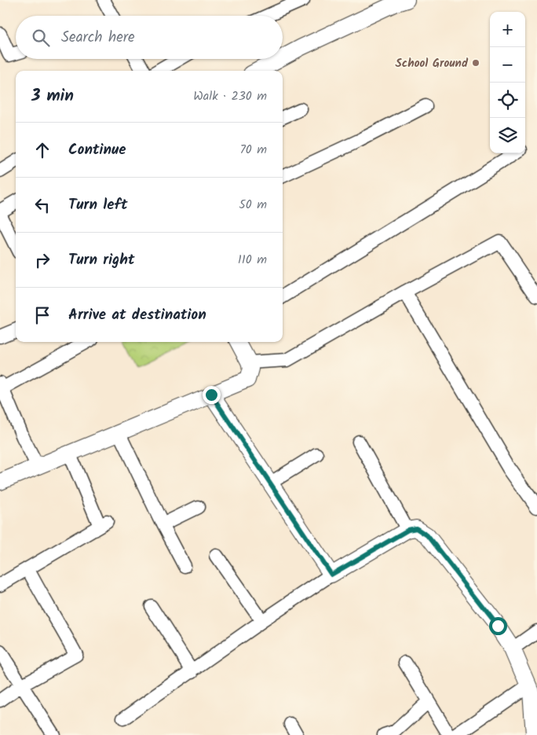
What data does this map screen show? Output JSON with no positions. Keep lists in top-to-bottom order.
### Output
{
  "places": ["School Ground"],
  "page": {
    "map_buttons": ["+", "−"],
    "search": "Search here",
    "heading": ["3 min", "Walk · 230 m"],
    "list": [
      ["Continue", "70 m"],
      ["Turn left", "50 m"],
      ["Turn right", "110 m"],
      "Arrive at destination"
    ]
  }
}
